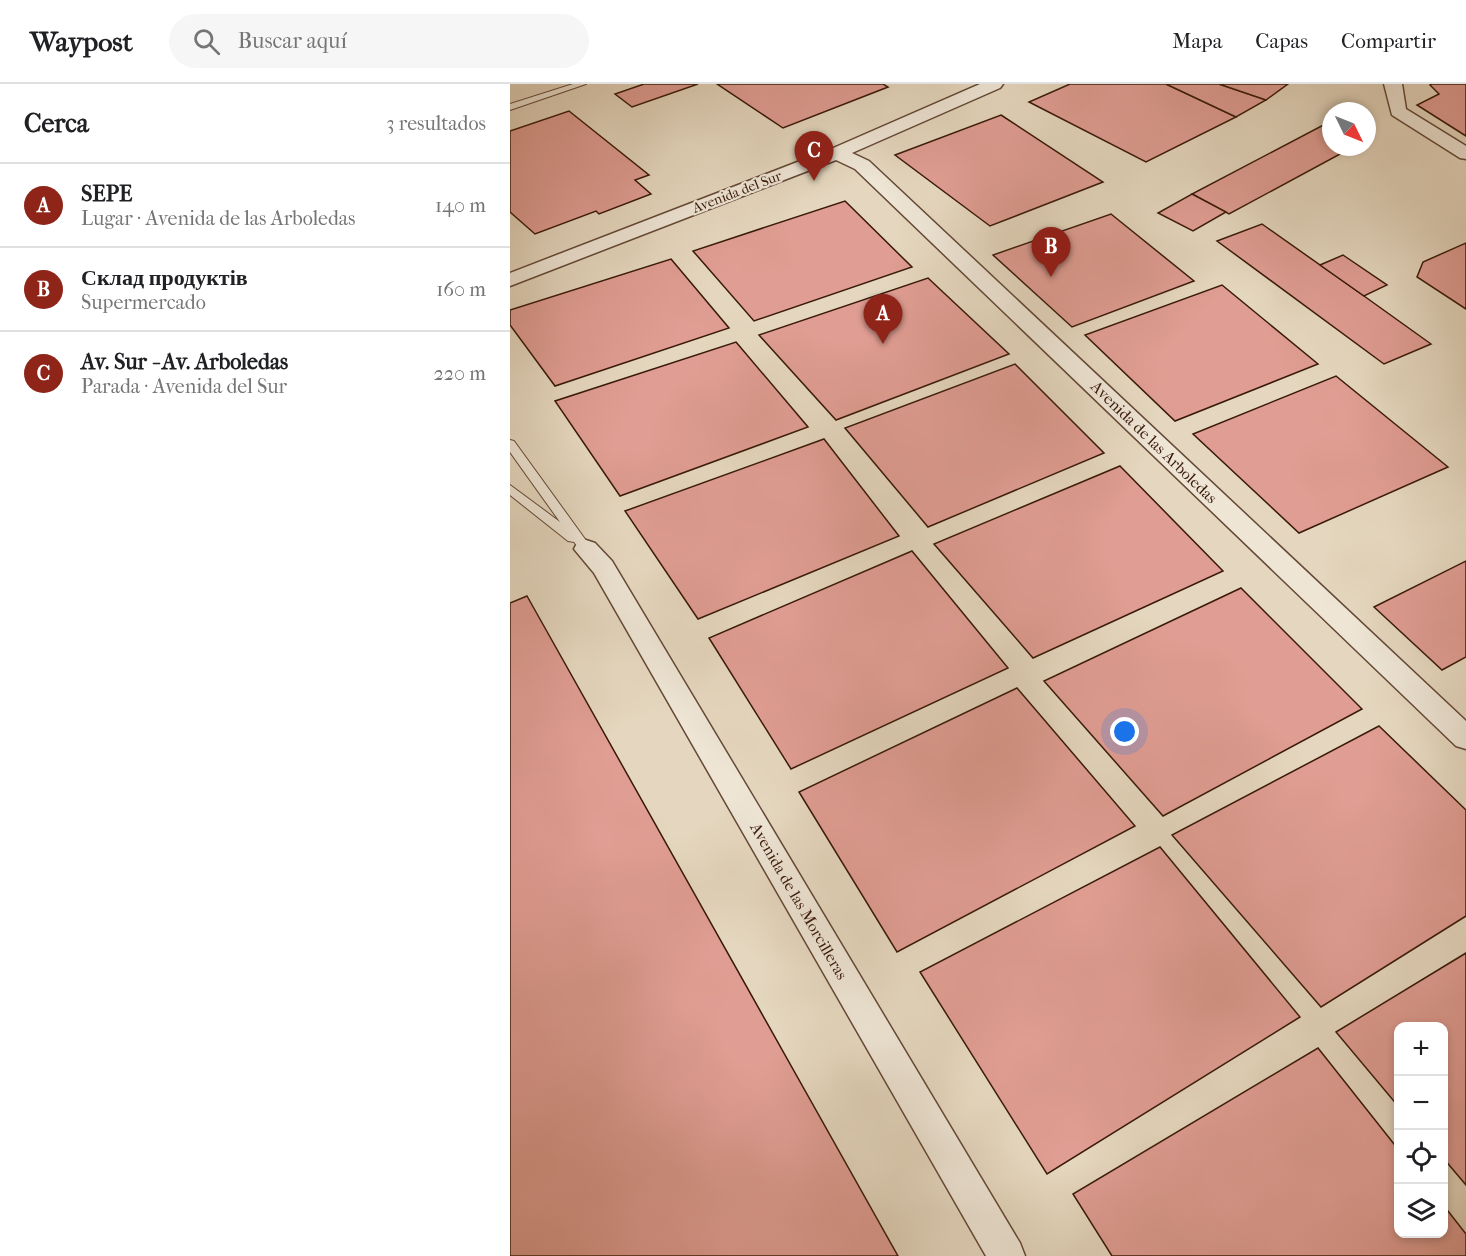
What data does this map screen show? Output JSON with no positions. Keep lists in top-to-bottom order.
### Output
{
  "streets": {
    "street": ["Avenida del Sur", "Avenida de las Arboledas", "Avenida de las Morcilleras"]
  },
  "crossings": [
    ["Avenida del Sur", "Avenida de las Arboledas"]
  ],
  "north": "bottom right",
  "page": {
    "header": "Waypost",
    "search": "Buscar aquí",
    "nav": ["Mapa", "Capas", "Compartir"],
    "heading": ["Cerca", "3 resultados"],
    "pins": ["C", "B", "A"],
    "list": [
      {
        "mark": "A",
        "name": "SEPE",
        "note": "Lugar · Avenida de las Arboledas",
        "value": "140 m"
      },
      {
        "mark": "B",
        "name": "Склад продуктів",
        "note": "Supermercado",
        "value": "160 m"
      },
      {
        "mark": "C",
        "name": "Av. Sur - Av. Arboledas",
        "note": "Parada · Avenida del Sur",
        "value": "220 m"
      }
    ],
    "map_buttons": ["+", "−"]
  }
}
